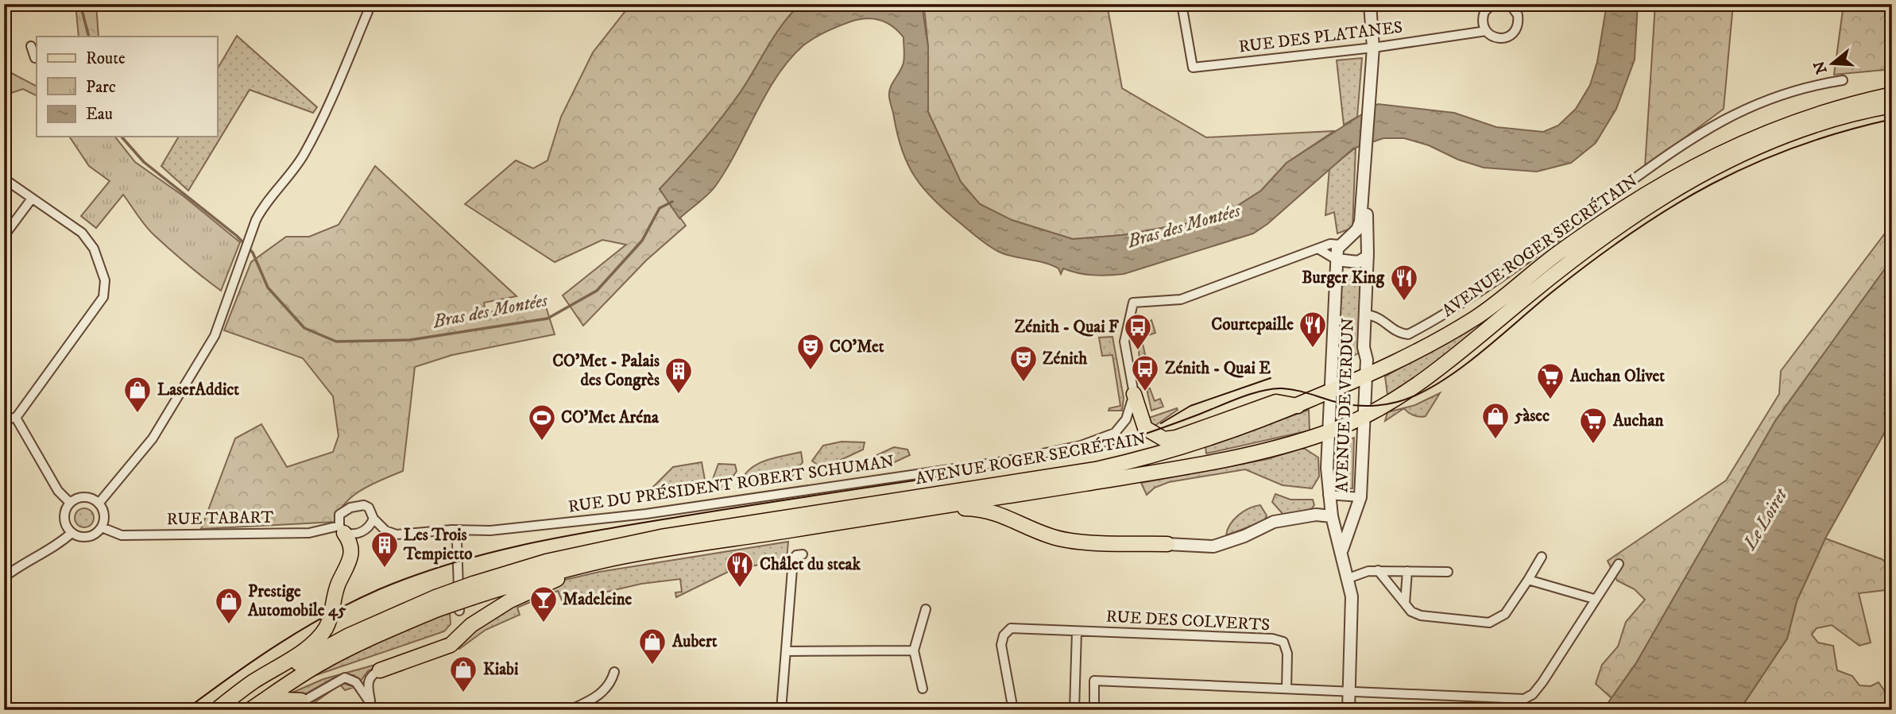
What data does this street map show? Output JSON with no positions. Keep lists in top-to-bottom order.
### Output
{
  "streets": {
    "main road": ["AVENUE ROGER SECRÉTAIN"],
    "street": [
      "RUE DES PLATANES",
      "AVENUE DE VERDUN",
      "RUE DU PRÉSIDENT ROBERT SCHUMAN",
      "RUE TABART",
      "RUE DES COLVERTS"
    ]
  },
  "crossings": [
    ["RUE DES PLATANES", "AVENUE DE VERDUN"],
    ["AVENUE ROGER SECRÉTAIN", "AVENUE DE VERDUN"],
    ["AVENUE DE VERDUN", "RUE DU PRÉSIDENT ROBERT SCHUMAN"]
  ],
  "water": ["Bras des Montées", "Le Loiret"],
  "places": {
    "restaurant": ["Burger King", "Courtepaille", "Châlet du steak"],
    "bus stop": ["Zénith - Quai F", "Zénith - Quai E"],
    "theatre": ["CO'Met", "Zénith"],
    "building": ["CO'Met - Palais des Congrès", "Les Trois Tempietto"],
    "supermarket": ["Auchan Olivet", "Auchan"],
    "shop": [
      "LaserAddict",
      "5àsec",
      "Prestige Automobile 45",
      "Aubert",
      "Kiabi"
    ],
    "sports": ["CO'Met Aréna"],
    "bar": ["Madeleine"]
  },
  "legend": ["Route", "Parc", "Eau"],
  "north": "left"
}
